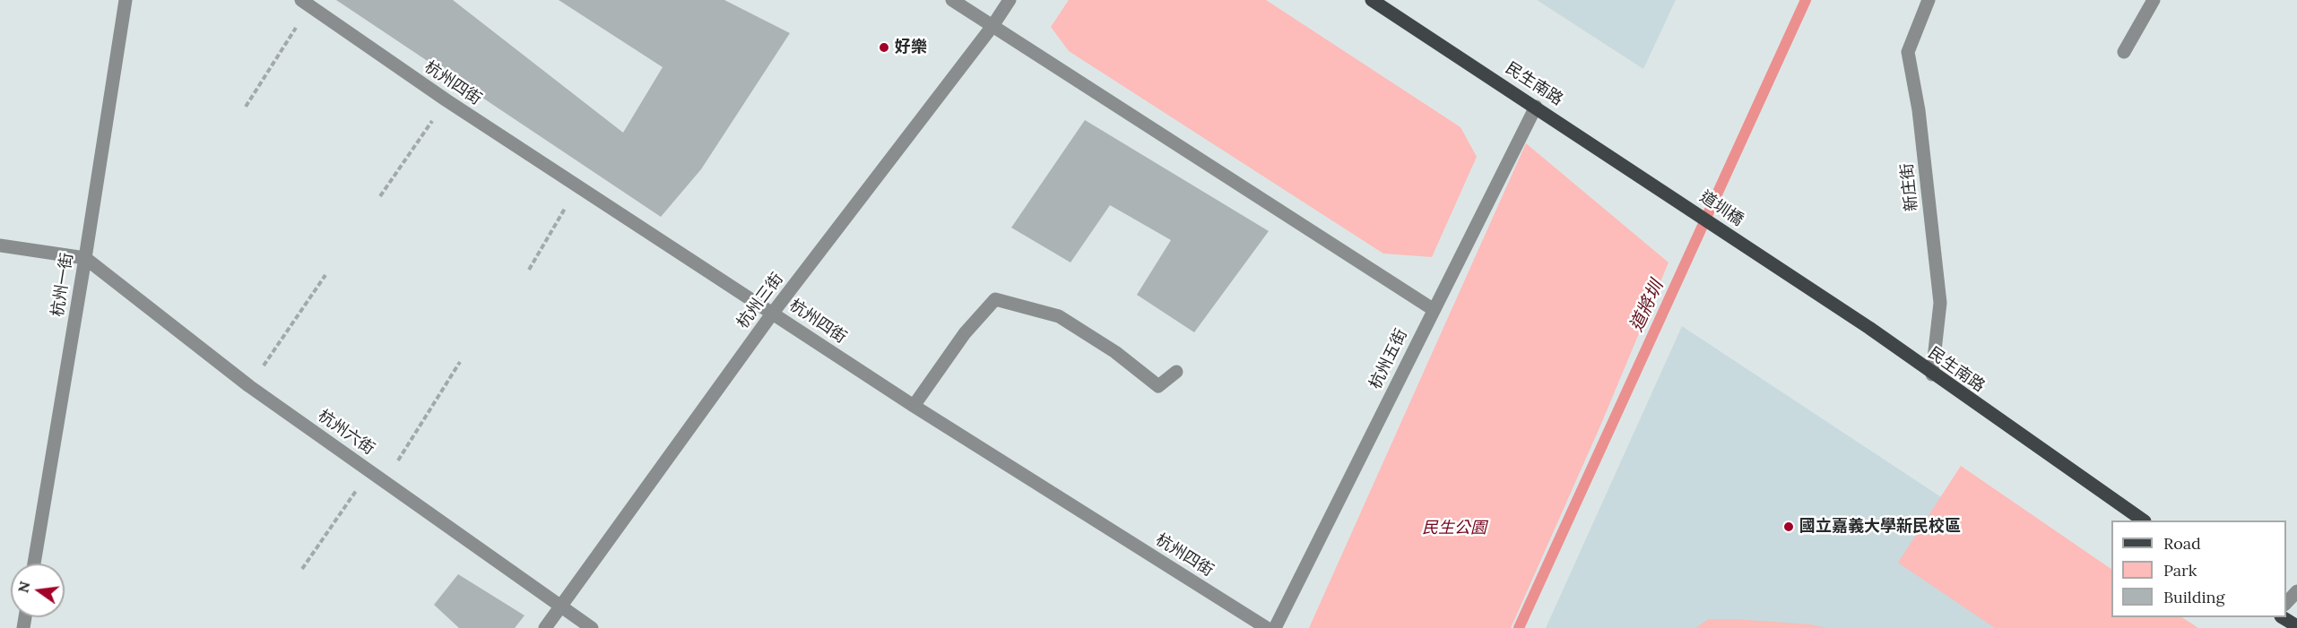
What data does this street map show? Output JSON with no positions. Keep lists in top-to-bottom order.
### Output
{
  "streets": {
    "main road": ["民生南路", "道圳橋"],
    "street": [
      "杭州四街",
      "新庄街",
      "杭州一街",
      "杭州三街",
      "杭州五街",
      "杭州六街"
    ]
  },
  "crossings": [
    ["杭州四街", "杭州三街"],
    ["民生南路", "新庄街"],
    ["民生南路", "道圳橋"],
    ["民生南路", "杭州五街"],
    ["杭州一街", "杭州六街"],
    ["杭州三街", "杭州六街"]
  ],
  "water": ["道將圳"],
  "parks": ["民生公園"],
  "places": ["好樂", "國立嘉義大學新民校區"],
  "legend": ["Road", "Park", "Building"],
  "north": "left"
}
